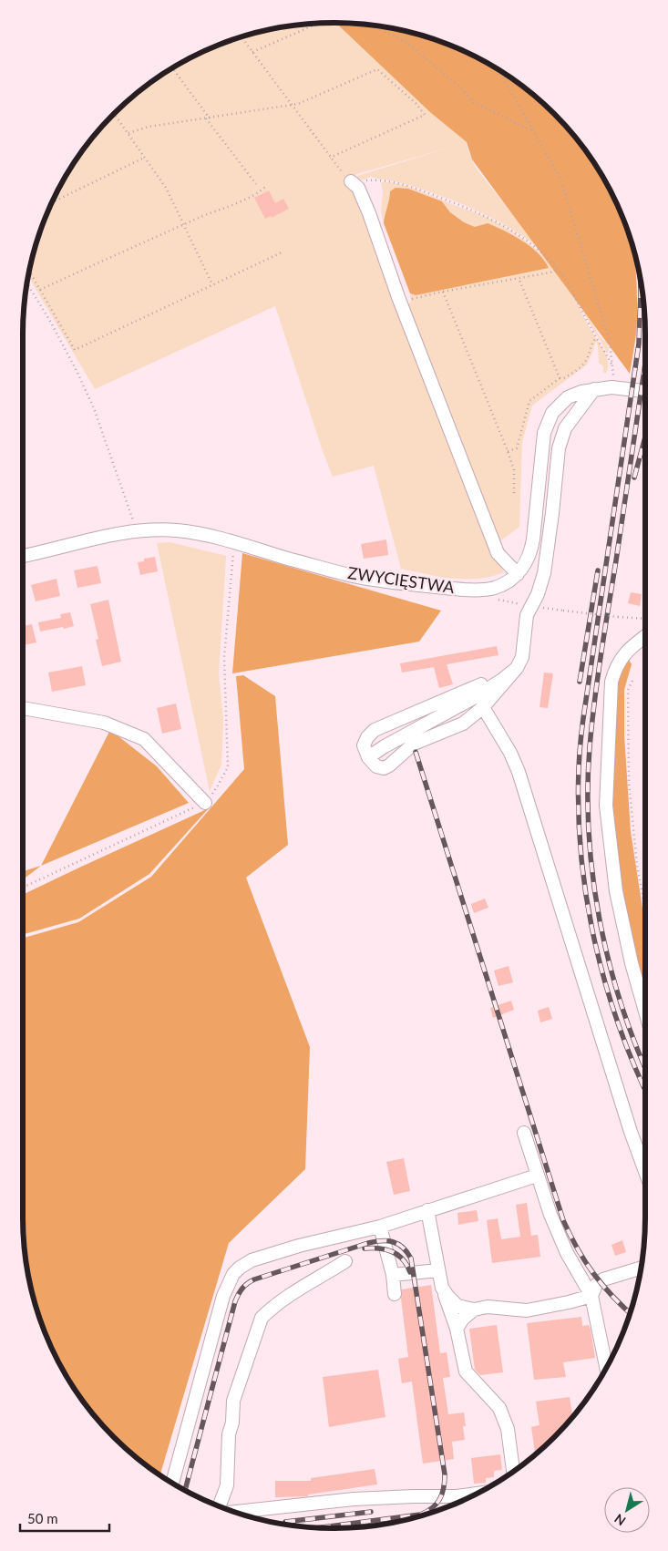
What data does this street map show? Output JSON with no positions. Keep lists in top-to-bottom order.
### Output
{
  "streets": {
    "street": ["ZWYCIĘSTWA"]
  },
  "scale_bar": "50 m",
  "north": "bottom left"
}
